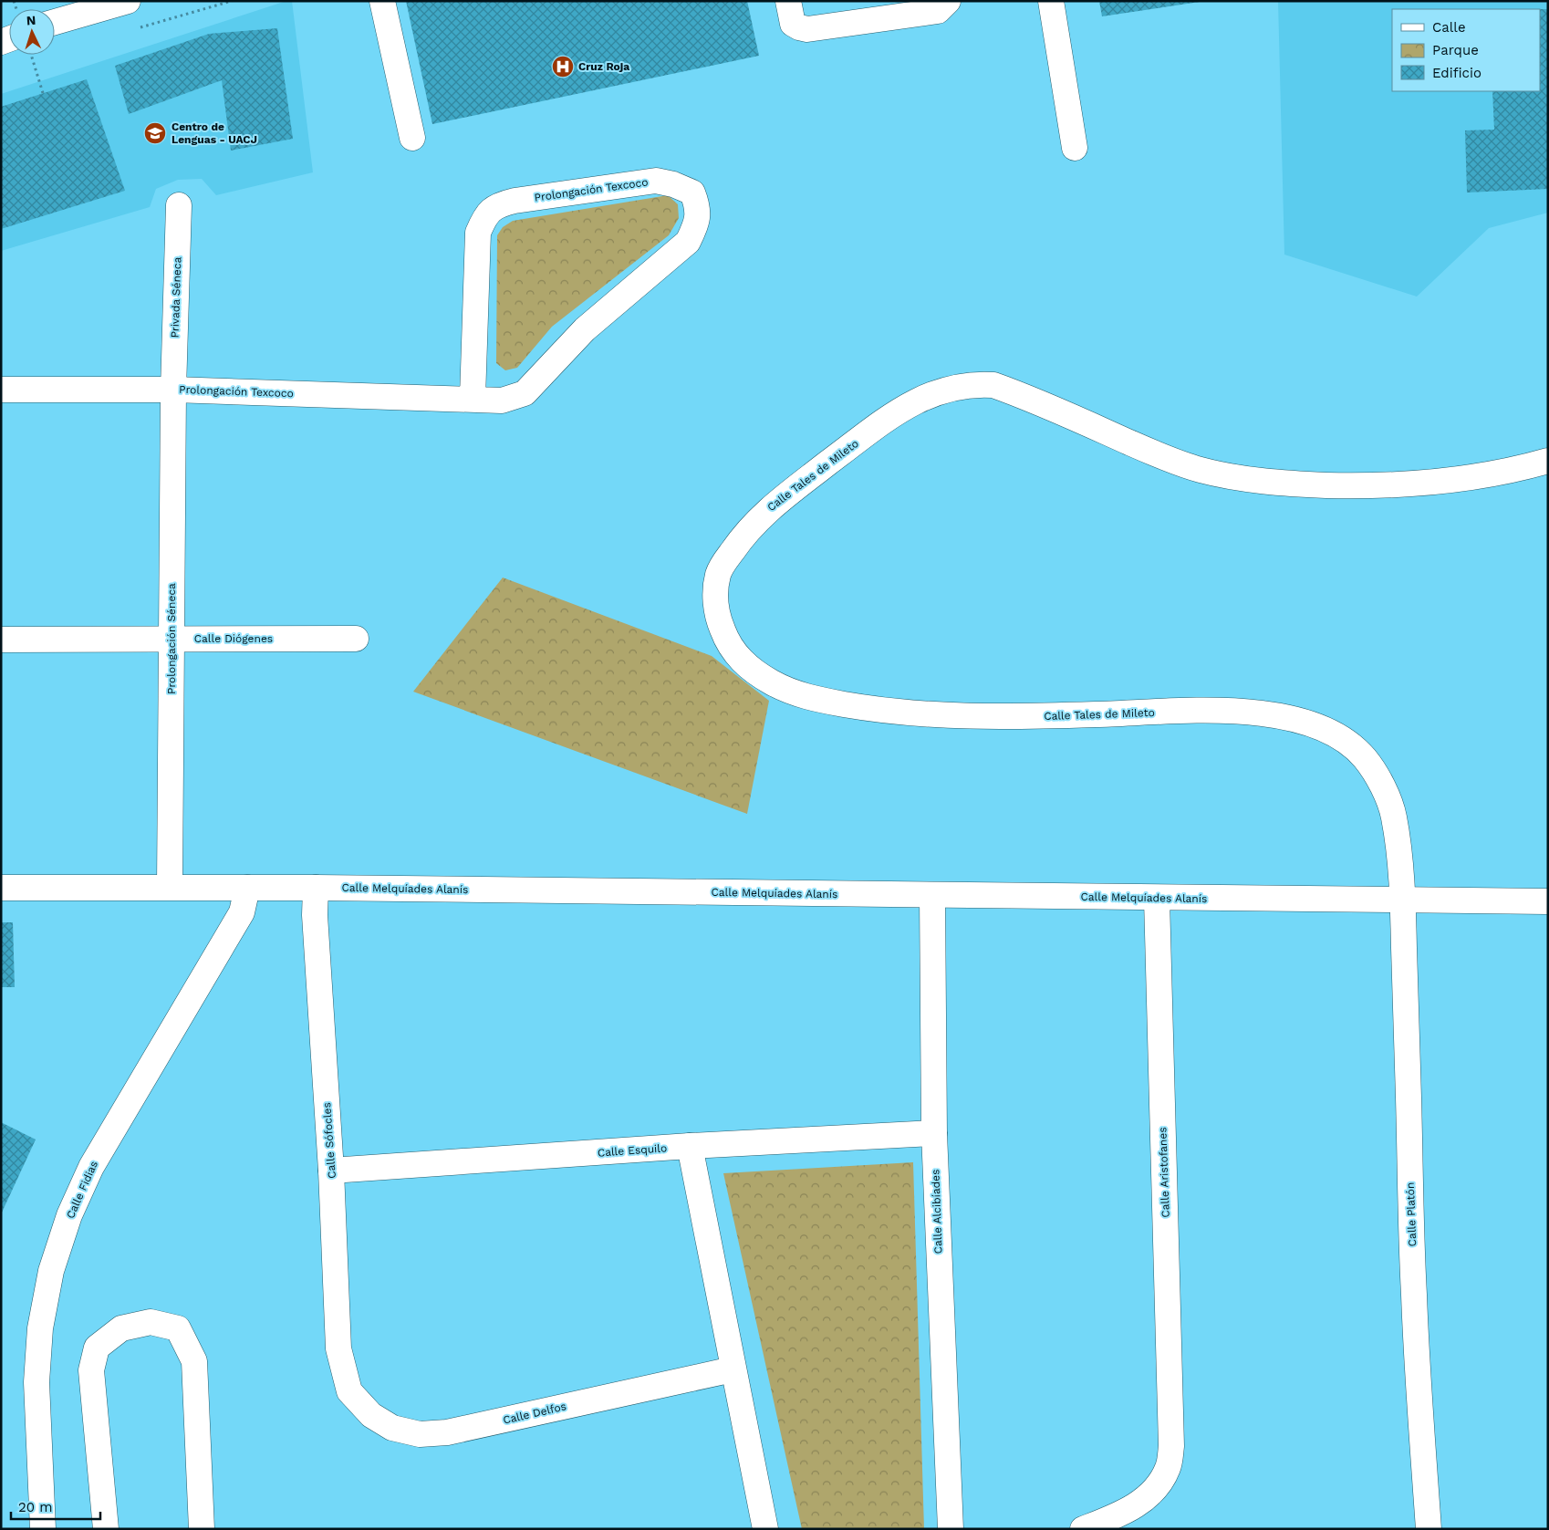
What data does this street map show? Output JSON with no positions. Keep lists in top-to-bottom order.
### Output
{
  "streets": {
    "street": [
      "Prolongación Texcoco",
      "Privada Séneca",
      "Calle Tales de Mileto",
      "Prolongación Séneca",
      "Calle Diógenes",
      "Calle Melquíades Alanís",
      "Calle Sófocles",
      "Calle Esquilo",
      "Calle Aristofanes",
      "Calle Fidias",
      "Calle Alcibíades",
      "Calle Platón",
      "Calle Delfos"
    ]
  },
  "crossings": [
    ["Prolongación Texcoco", "Privada Séneca"],
    ["Prolongación Texcoco", "Prolongación Séneca"],
    ["Privada Séneca", "Prolongación Séneca"],
    ["Calle Tales de Mileto", "Calle Melquíades Alanís"],
    ["Calle Tales de Mileto", "Calle Platón"],
    ["Prolongación Séneca", "Calle Diógenes"],
    ["Prolongación Séneca", "Calle Melquíades Alanís"],
    ["Calle Melquíades Alanís", "Calle Sófocles"],
    ["Calle Melquíades Alanís", "Calle Aristofanes"],
    ["Calle Melquíades Alanís", "Calle Fidias"],
    ["Calle Melquíades Alanís", "Calle Alcibíades"],
    ["Calle Melquíades Alanís", "Calle Platón"],
    ["Calle Sófocles", "Calle Esquilo"],
    ["Calle Sófocles", "Calle Delfos"],
    ["Calle Esquilo", "Calle Alcibíades"]
  ],
  "places": {
    "hospital": ["Cruz Roja"],
    "school or university": ["Centro de Lenguas - UACJ"]
  },
  "legend": ["Calle", "Parque", "Edificio"],
  "scale_bar": "20 m",
  "north": "top"
}
